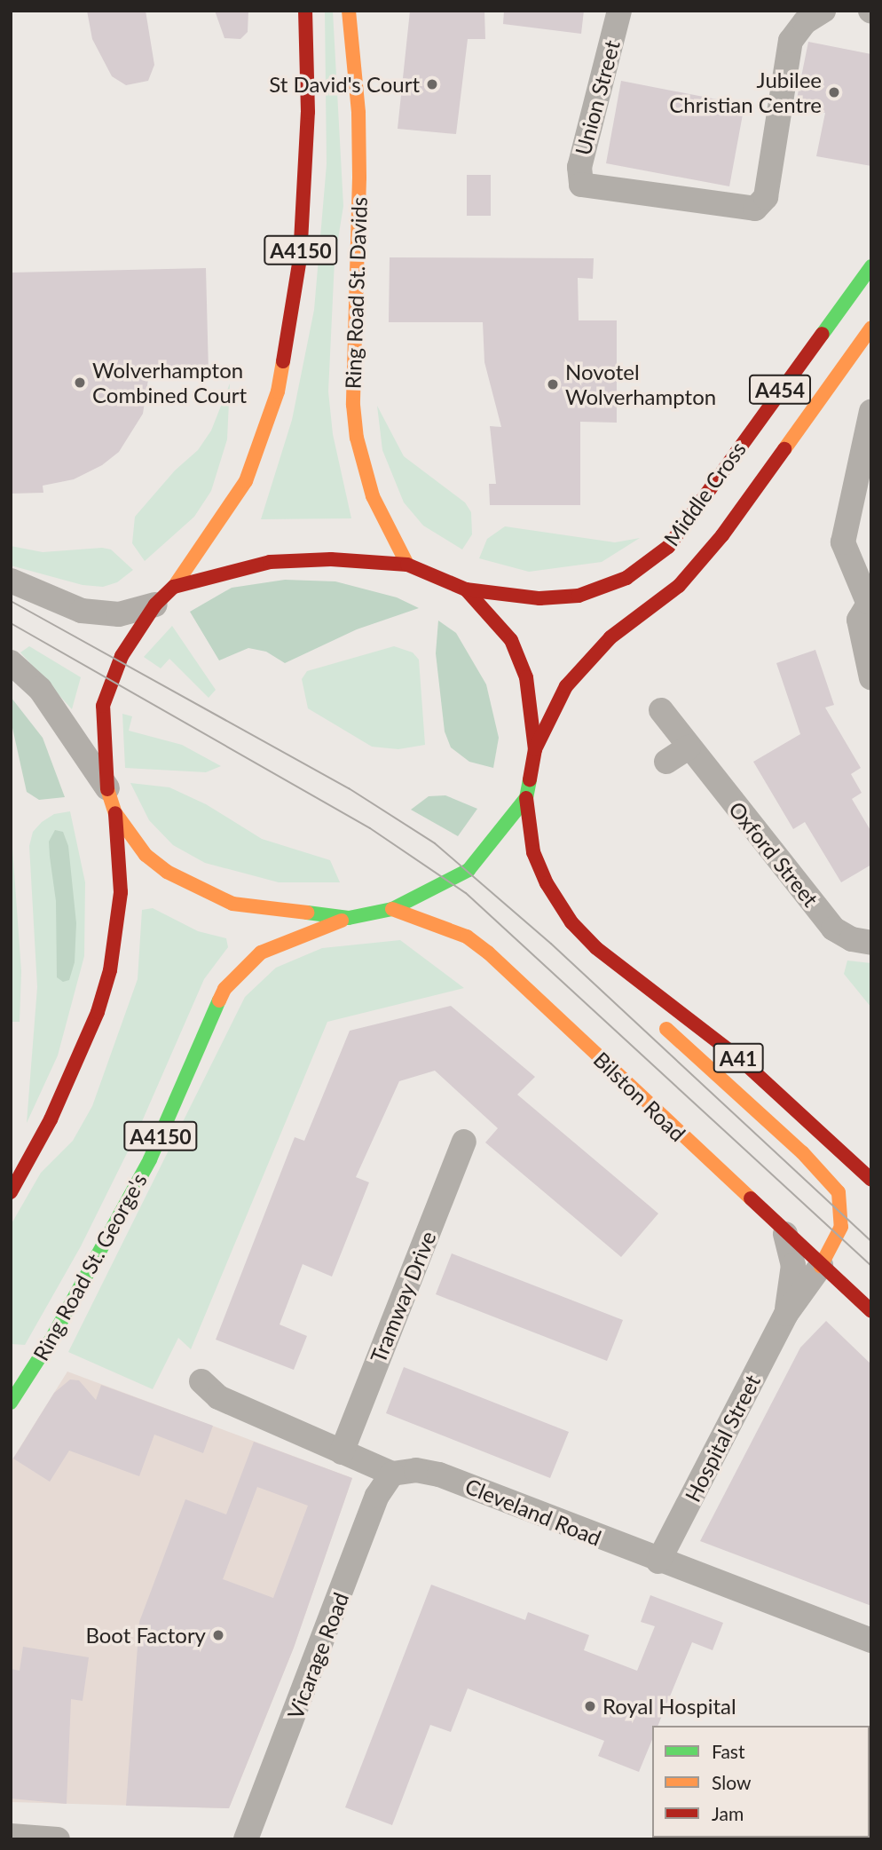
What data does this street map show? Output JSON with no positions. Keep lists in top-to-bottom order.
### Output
{
  "streets": {
    "highway": [
      "A4150",
      "Ring Road St. Davids",
      "A454",
      "Middle Cross",
      "A41",
      "Bilston Road",
      "Ring Road St. George's"
    ],
    "street": [
      "Union Street",
      "Oxford Street",
      "Tramway Drive",
      "Hospital Street",
      "Cleveland Road",
      "Vicarage Road"
    ]
  },
  "crossings": [
    ["A4150", "Ring Road St. Davids"],
    ["A4150", "Middle Cross"],
    ["A4150", "A41"],
    ["A4150", "Bilston Road"],
    ["A4150", "Ring Road St. George's"],
    ["Tramway Drive", "Cleveland Road"],
    ["Hospital Street", "Cleveland Road"],
    ["Cleveland Road", "Vicarage Road"]
  ],
  "places": [
    "St David's Court",
    "Jubilee Christian Centre",
    "Wolverhampton Combined Court",
    "Novotel Wolverhampton",
    "Boot Factory",
    "Royal Hospital"
  ],
  "legend": ["Fast", "Slow", "Jam"]
}
